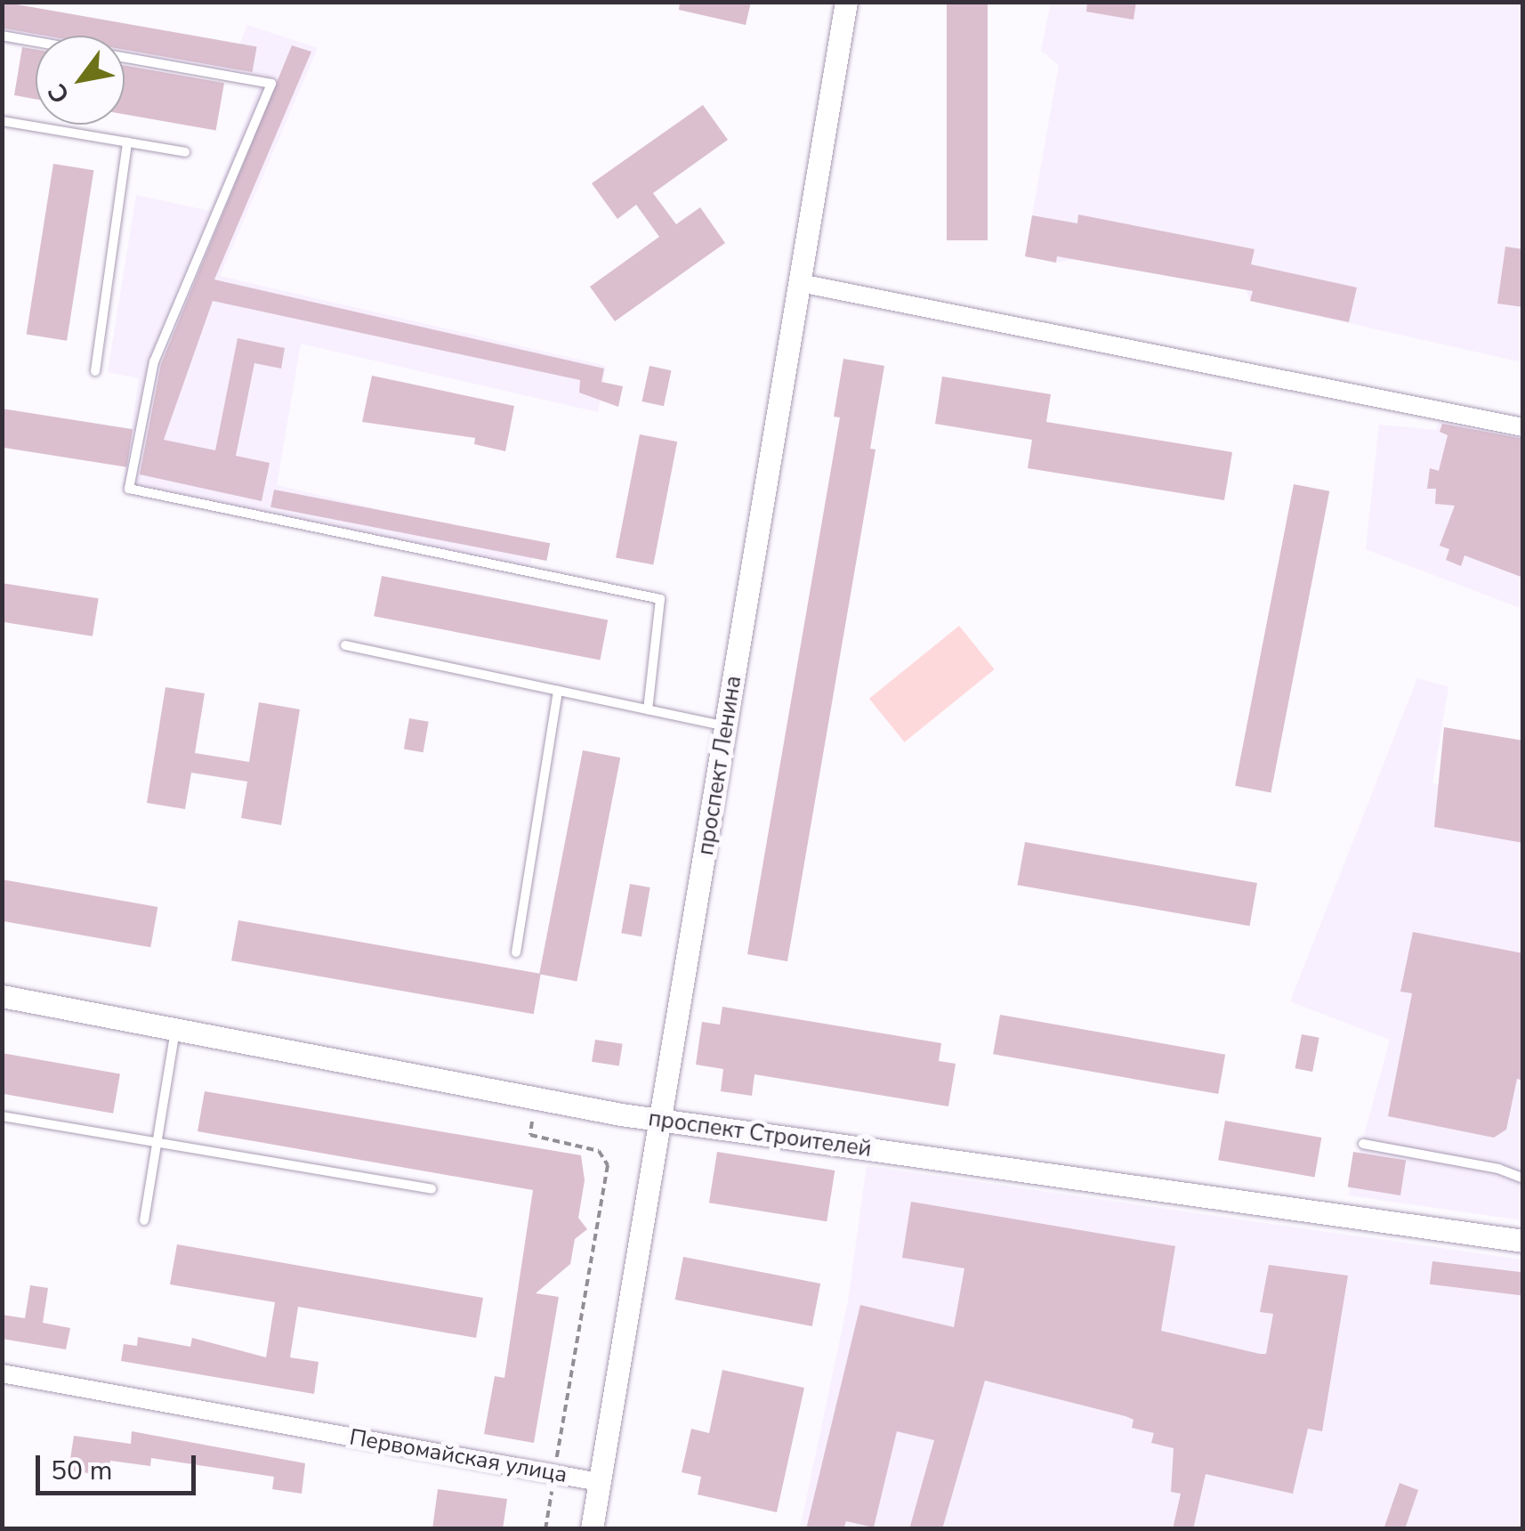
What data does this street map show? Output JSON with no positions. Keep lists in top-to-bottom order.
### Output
{
  "streets": {
    "street": ["проспект Ленина", "проспект Строителей", "Первомайская улица"]
  },
  "crossings": [
    ["проспект Ленина", "проспект Строителей"],
    ["проспект Ленина", "Первомайская улица"]
  ],
  "scale_bar": "50 m",
  "north": "bottom left"
}
